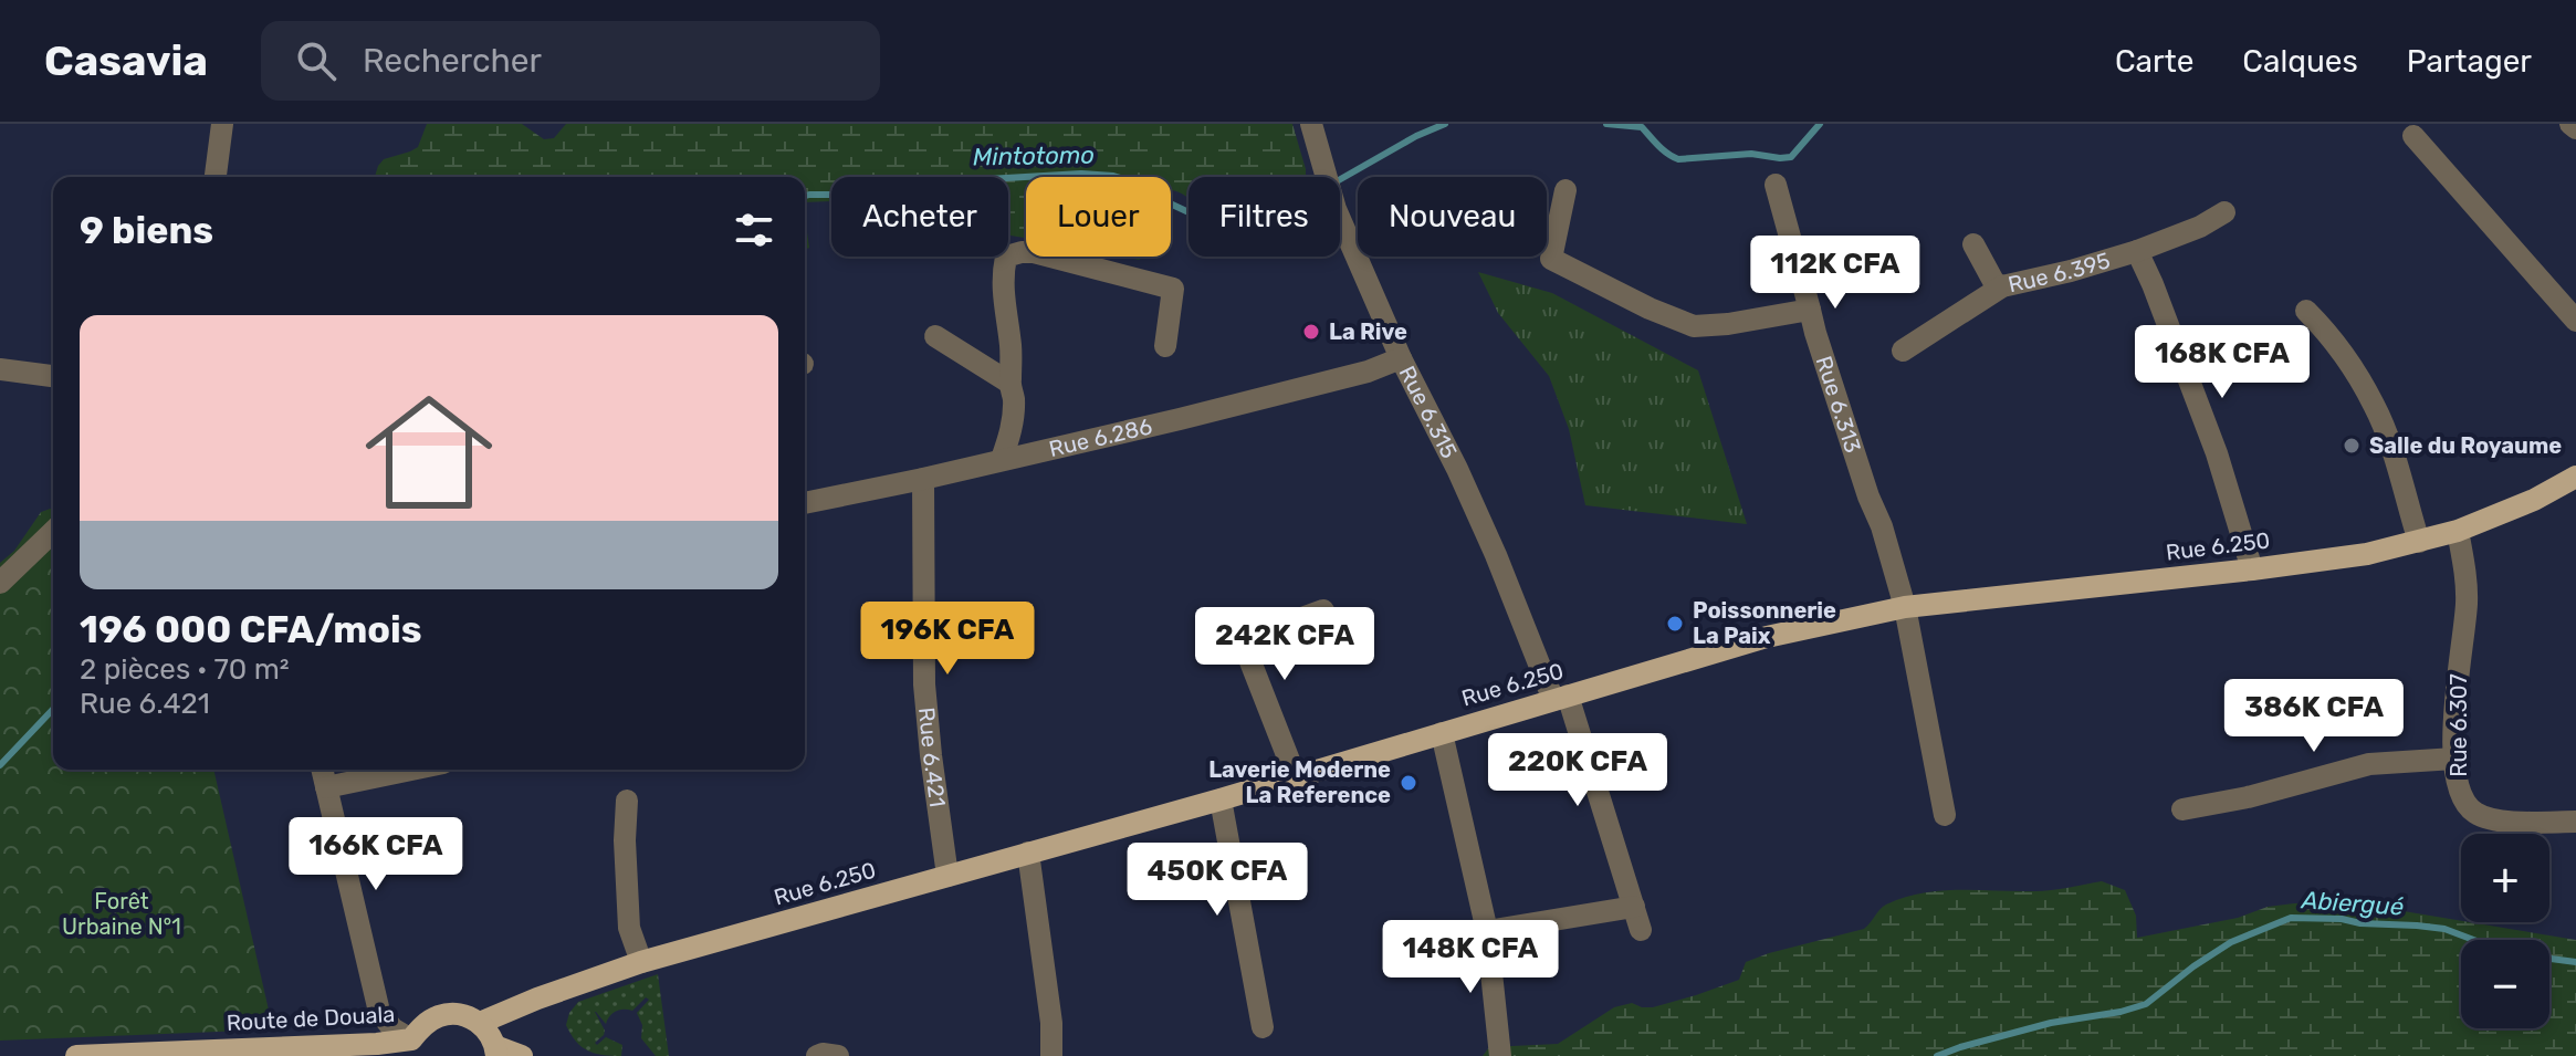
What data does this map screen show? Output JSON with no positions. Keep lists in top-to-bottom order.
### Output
{
  "streets": {
    "main road": ["Rue 6.250", "Route de Douala"],
    "street": [
      "Rue 6.395",
      "Rue 6.313",
      "Rue 6.315",
      "Rue 6.286",
      "Rue 6.307",
      "Rue 6.421"
    ]
  },
  "crossings": [
    ["Rue 6.313", "Rue 6.250"],
    ["Rue 6.315", "Rue 6.286"],
    ["Rue 6.315", "Rue 6.250"],
    ["Rue 6.286", "Rue 6.421"],
    ["Rue 6.250", "Rue 6.307"],
    ["Rue 6.250", "Rue 6.421"],
    ["Rue 6.250", "Route de Douala"]
  ],
  "water": ["Mintotomo", "Abiergué"],
  "parks": ["Forêt Urbaine N°1"],
  "places": [
    "La Rive",
    "Salle du Royaume",
    "Poissonnerie La Paix",
    "Laverie Moderne La Reference"
  ],
  "page": {
    "header": "Casavia",
    "search": "Rechercher",
    "nav": ["Carte", "Calques", "Partager"],
    "chip": [
      "Acheter",
      "Louer",
      "Filtres",
      "Nouveau"
    ],
    "heading": "9 biens",
    "price": [
      "112K CFA",
      "168K CFA",
      "196K CFA",
      "242K CFA",
      "386K CFA",
      "220K CFA",
      "166K CFA",
      "450K CFA",
      "148K CFA"
    ],
    "list": [
      {
        "name": "196 000 CFA/mois",
        "note": "2 pièces · 70 m² · Rue 6.421"
      }
    ],
    "map_buttons": ["+", "−"]
  }
}
